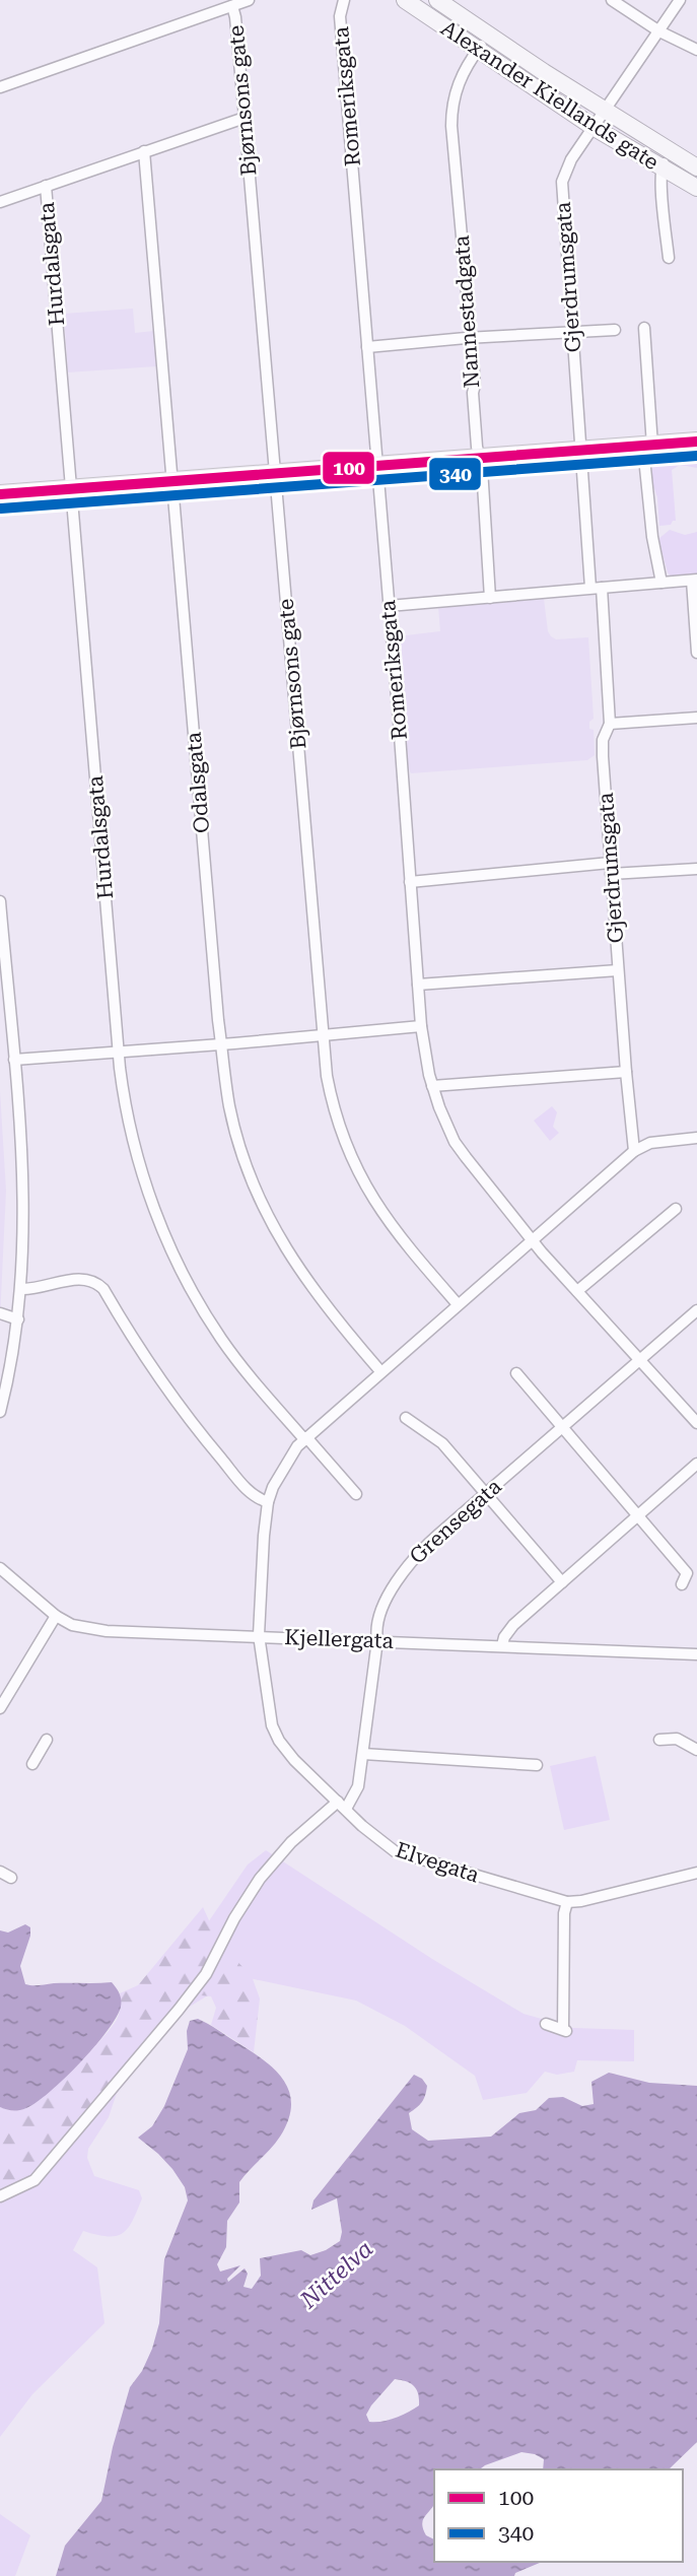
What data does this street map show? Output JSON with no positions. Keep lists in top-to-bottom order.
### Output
{
  "streets": {
    "street": [
      "Alexander Kiellands gate",
      "Romeriksgata",
      "Bjørnsons gate",
      "Hurdalsgata",
      "Gjerdrumsgata",
      "Nannestadgata",
      "Odalsgata",
      "Grensegata",
      "Kjellergata",
      "Elvegata"
    ]
  },
  "crossings": [
    ["Alexander Kiellands gate", "Gjerdrumsgata"],
    ["Alexander Kiellands gate", "Nannestadgata"],
    ["Romeriksgata", "Grensegata"],
    ["Romeriksgata", "Elvegata"],
    ["Bjørnsons gate", "Elvegata"],
    ["Hurdalsgata", "Elvegata"],
    ["Gjerdrumsgata", "Elvegata"],
    ["Odalsgata", "Elvegata"],
    ["Grensegata", "Kjellergata"],
    ["Grensegata", "Elvegata"],
    ["Kjellergata", "Elvegata"]
  ],
  "water": ["Nittelva"],
  "lines": ["transit line 100", "transit line 340"],
  "legend": ["100", "340"]
}
